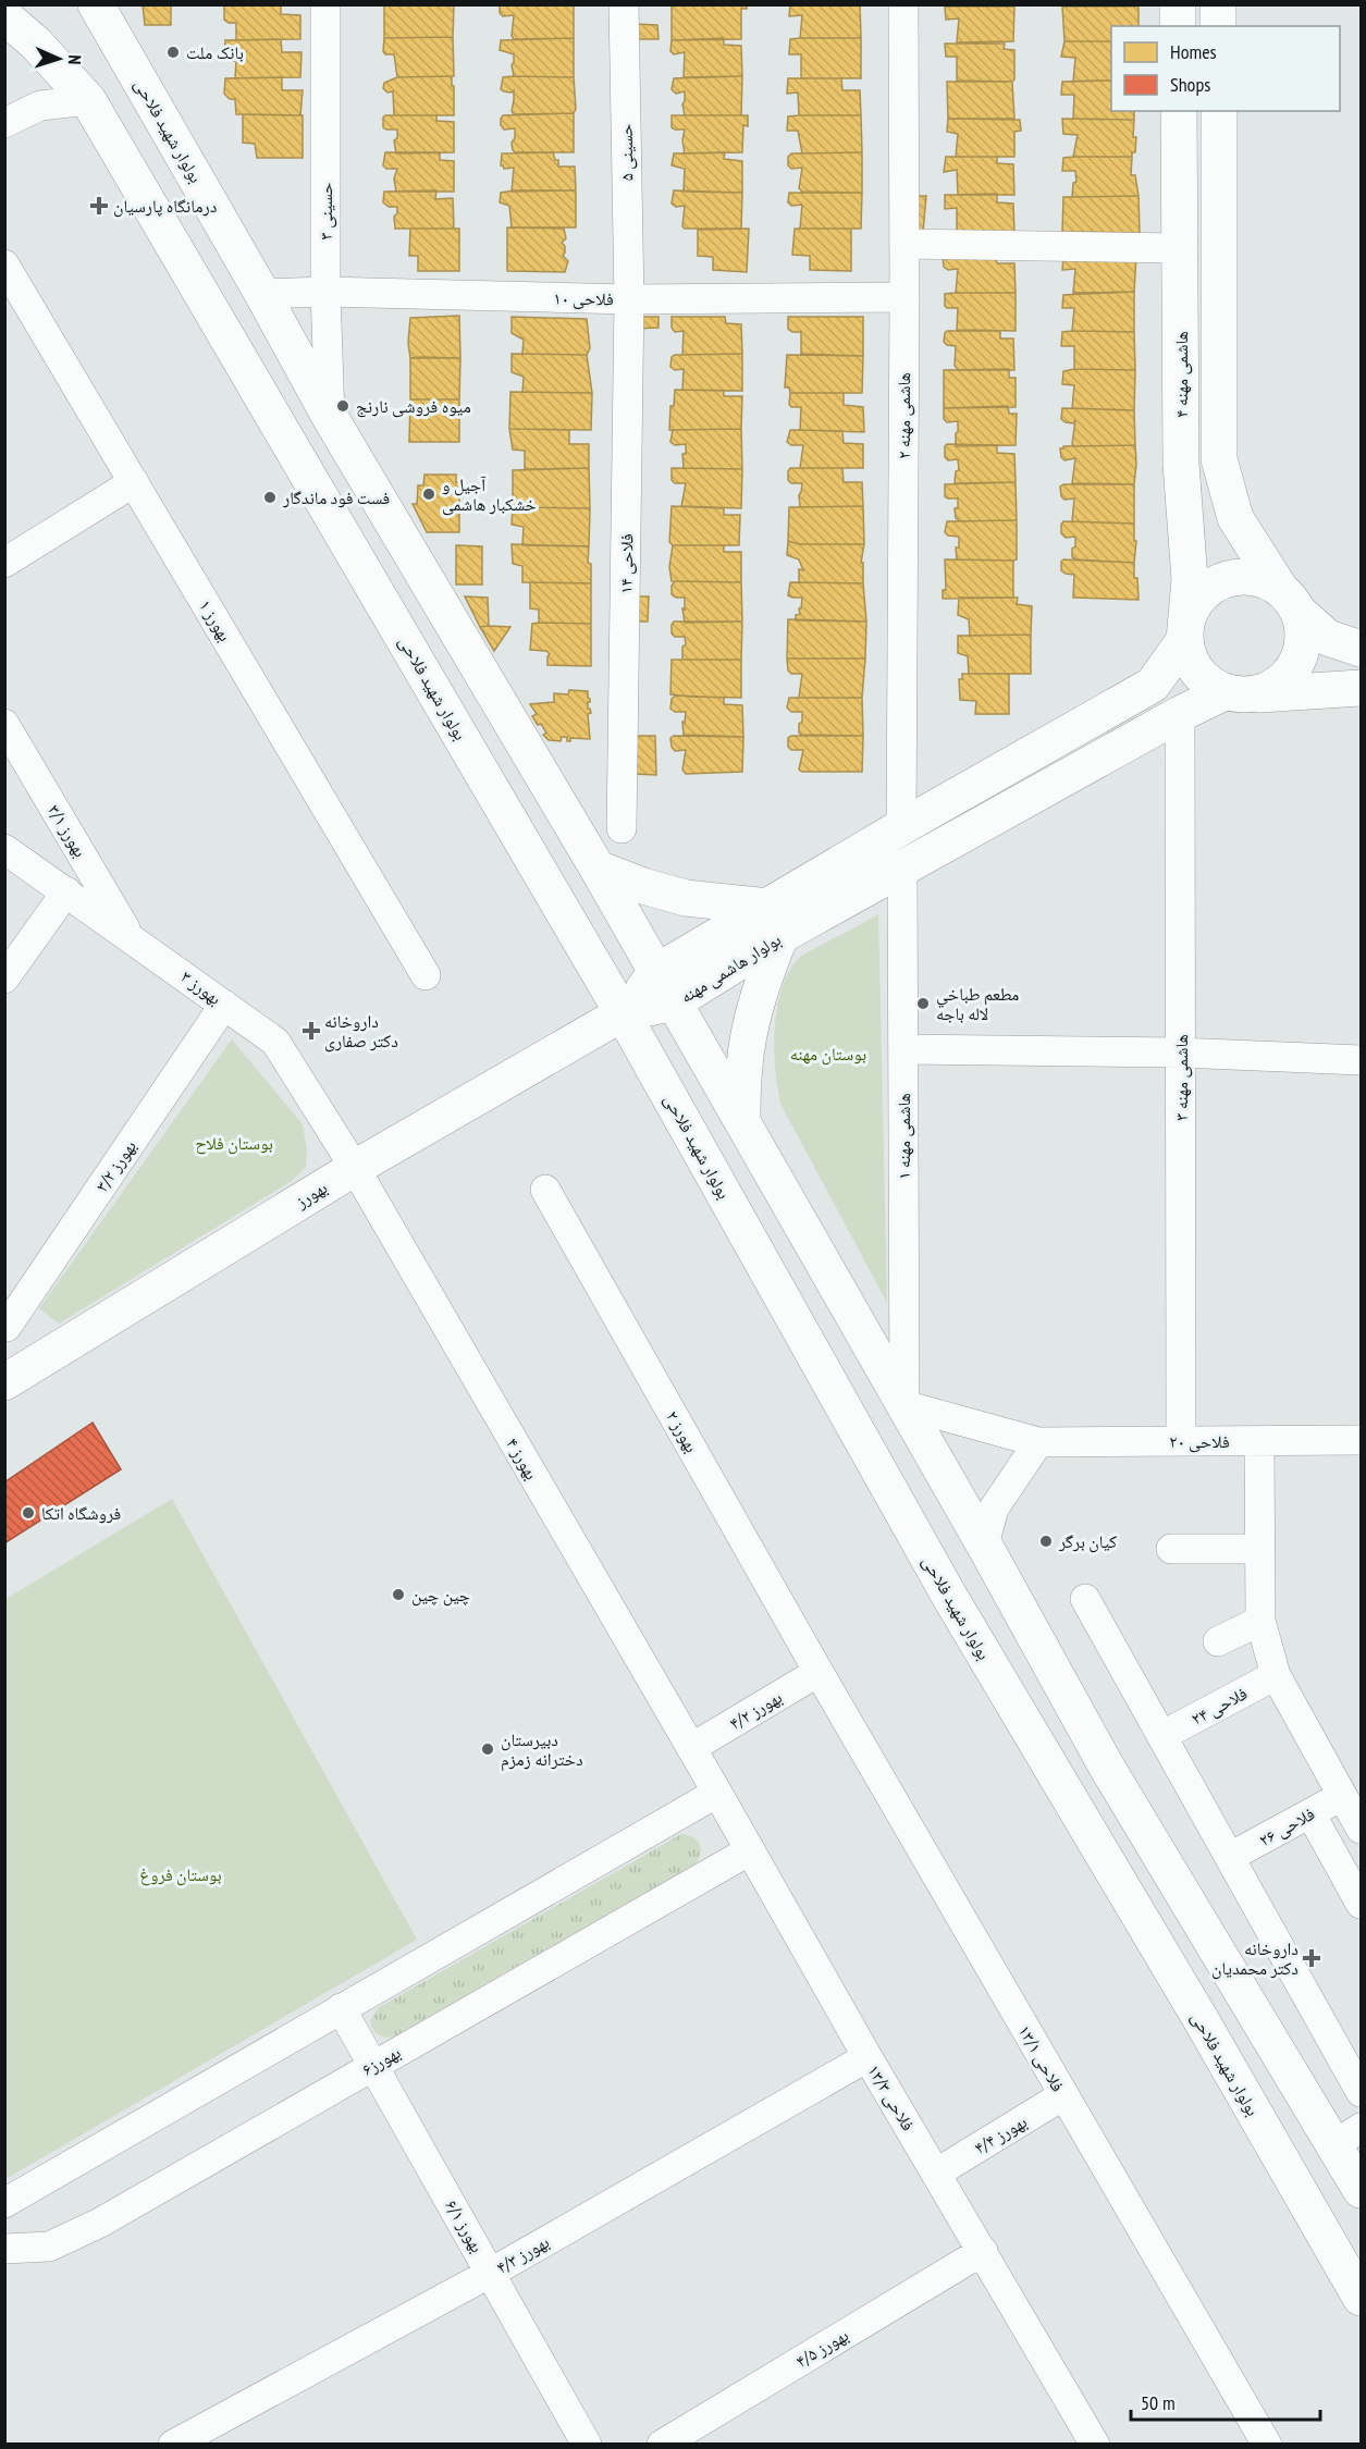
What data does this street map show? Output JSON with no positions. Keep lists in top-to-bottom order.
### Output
{
  "streets": {
    "main road": [
      "بولوار شهید فلاحی",
      "هاشمی مهنه ۴",
      "بولوار هاشمی مهنه",
      "بهورز"
    ],
    "street": [
      "حسینی ۵",
      "حسینی ۳",
      "فلاحی ۱۰",
      "هاشمی مهنه ۲",
      "فلاحی ۱۴",
      "بهورز ۱",
      "بهورز ۳/۱",
      "بهورز ۳",
      "هاشمی مهنه ۳",
      "هاشمی مهنه ۱",
      "بهورز ۳/۲",
      "بهورز ۲",
      "فلاحی ۲۰",
      "بهورز ۴",
      "فلاحی ۲۴",
      "بهورز ۴/۲",
      "فلاحی ۲۶",
      "فلاحی ۱۳/۱",
      "بهورز۶",
      "فلاحی ۱۳/۳",
      "بهورز ۴/۴",
      "بهورز ۶/۱",
      "بهورز ۴/۳",
      "بهورز ۴/۵"
    ]
  },
  "crossings": [
    ["بولوار شهید فلاحی", "حسینی ۳"],
    ["بولوار شهید فلاحی", "فلاحی ۱۰"],
    ["بولوار شهید فلاحی", "بولوار هاشمی مهنه"],
    ["بولوار شهید فلاحی", "هاشمی مهنه ۱"],
    ["بولوار شهید فلاحی", "بهورز"],
    ["بولوار شهید فلاحی", "فلاحی ۲۰"],
    ["حسینی ۵", "فلاحی ۱۰"],
    ["حسینی ۵", "فلاحی ۱۴"],
    ["حسینی ۳", "فلاحی ۱۰"],
    ["فلاحی ۱۰", "هاشمی مهنه ۲"],
    ["فلاحی ۱۰", "فلاحی ۱۴"],
    ["هاشمی مهنه ۴", "بولوار هاشمی مهنه"],
    ["هاشمی مهنه ۲", "بولوار هاشمی مهنه"],
    ["بهورز ۳/۱", "بهورز ۳"],
    ["بولوار هاشمی مهنه", "هاشمی مهنه ۳"],
    ["بولوار هاشمی مهنه", "هاشمی مهنه ۱"],
    ["بولوار هاشمی مهنه", "بهورز"],
    ["بهورز ۳", "بهورز ۳/۲"],
    ["بهورز ۳", "بهورز"],
    ["بهورز ۳", "بهورز ۴"],
    ["هاشمی مهنه ۳", "فلاحی ۲۰"],
    ["هاشمی مهنه ۱", "فلاحی ۲۰"],
    ["بهورز", "بهورز ۴"],
    ["بهورز ۲", "بهورز ۴/۲"],
    ["بهورز ۲", "فلاحی ۱۳/۱"],
    ["بهورز ۴", "بهورز ۴/۲"],
    ["بهورز ۴", "فلاحی ۱۳/۳"],
    ["بهورز ۴/۲", "فلاحی ۱۳/۱"],
    ["بهورز ۴/۲", "فلاحی ۱۳/۳"],
    ["فلاحی ۱۳/۱", "بهورز ۴/۴"],
    ["بهورز۶", "فلاحی ۱۳/۳"],
    ["بهورز۶", "بهورز ۶/۱"],
    ["فلاحی ۱۳/۳", "بهورز ۴/۴"],
    ["فلاحی ۱۳/۳", "بهورز ۴/۳"],
    ["فلاحی ۱۳/۳", "بهورز ۴/۵"],
    ["بهورز ۶/۱", "بهورز ۴/۳"]
  ],
  "parks": ["بوستان مهنه", "بوستان فلاح", "بوستان فروغ"],
  "places": {
    "other": [
      "بانک ملت",
      "میوه فروشی نارنج",
      "آجیل و خشکبار هاشمی",
      "فست فود ماندگار",
      "مطعم طباخي لاله باجه",
      "فروشگاه اتکا",
      "کیان برگر",
      "چین چین",
      "دبیرستان دخترانه زمزم"
    ],
    "health": ["درمانگاه پارسیان", "داروخانه دکتر صفاری", "داروخانه دکتر محمدیان"]
  },
  "legend": ["Homes", "Shops"],
  "scale_bar": "50 m",
  "north": "right"
}
